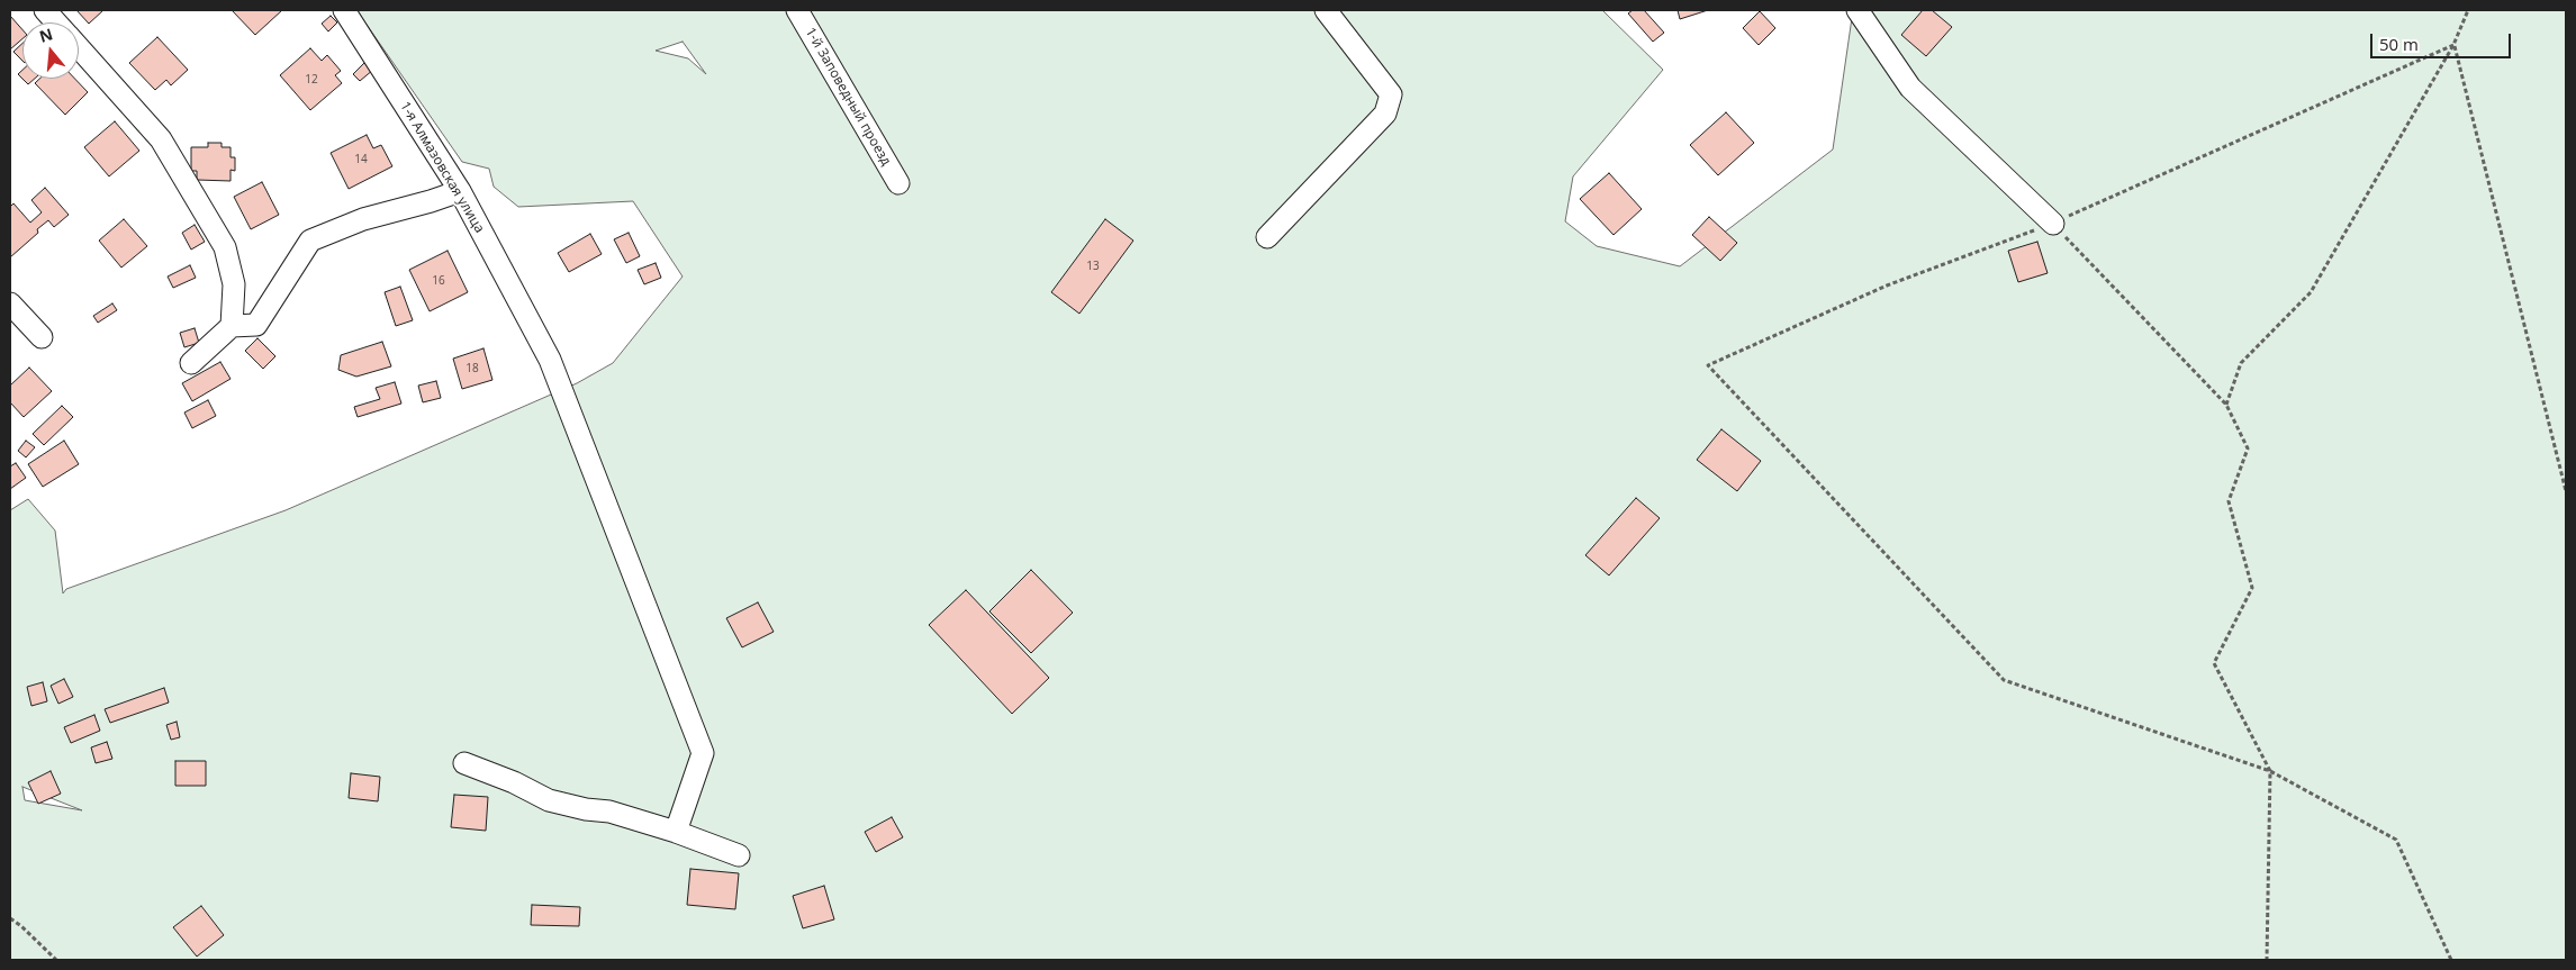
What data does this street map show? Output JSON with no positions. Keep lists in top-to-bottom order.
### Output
{
  "streets": {
    "street": ["1-й Заповедный проезд", "1-я Алмазовская улица"]
  },
  "house_numbers": [
    "12",
    "14",
    "13",
    "16",
    "18"
  ],
  "scale_bar": "50 m",
  "north": "top"
}
